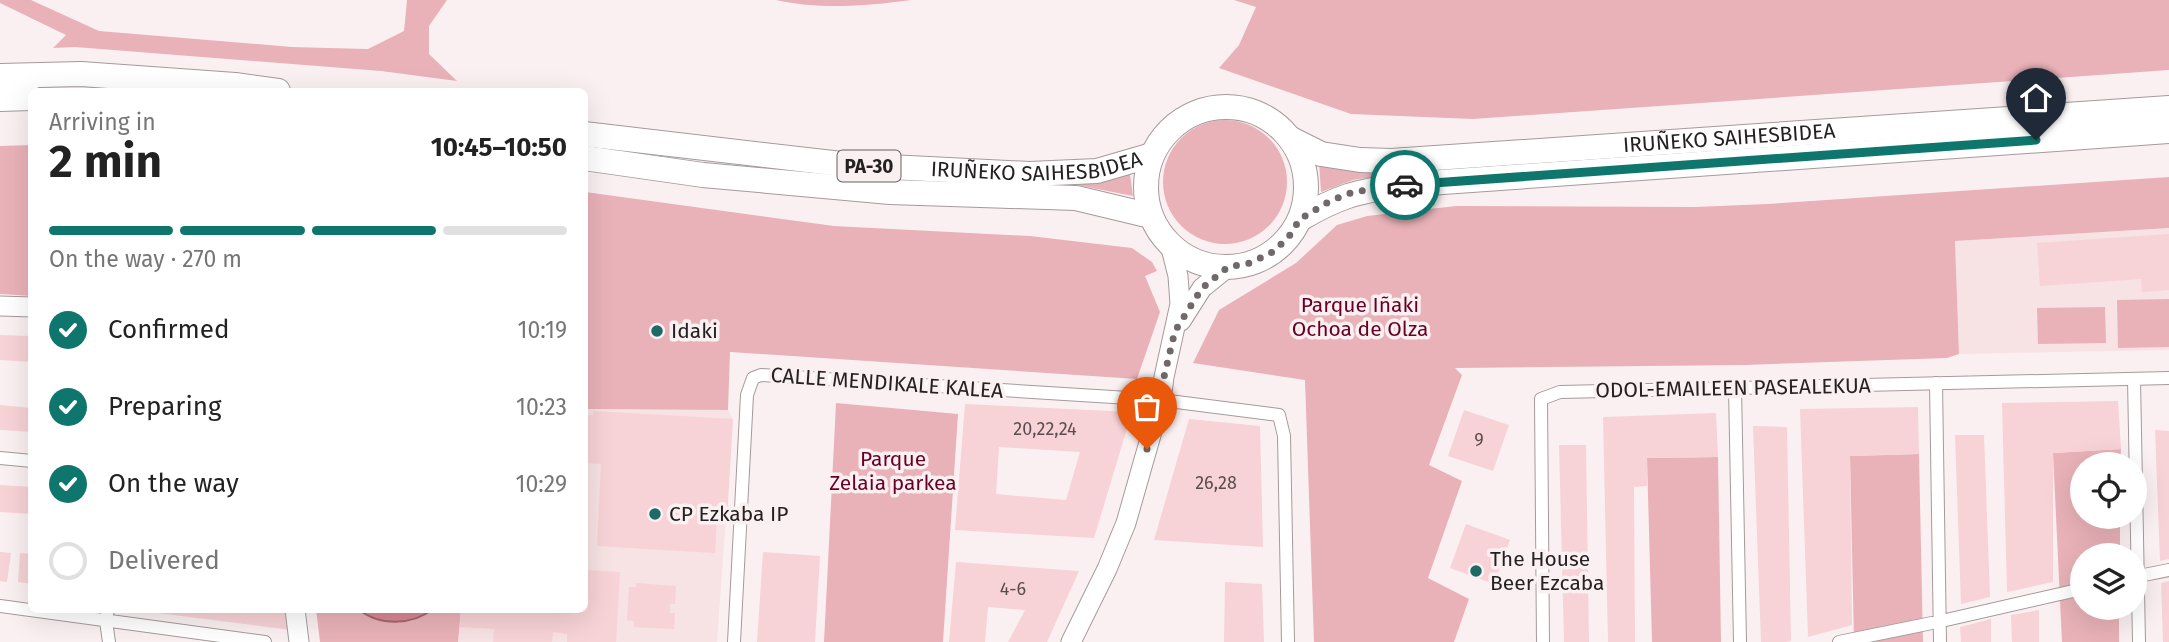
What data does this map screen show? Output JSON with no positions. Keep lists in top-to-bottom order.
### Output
{
  "streets": {
    "highway": ["IRUÑEKO SAIHESBIDEA", "PA-30"],
    "street": ["CALLE MENDIKALE KALEA", "ODOL-EMAILEEN PASEALEKUA"]
  },
  "parks": ["Parque Iñaki Ochoa de Olza", "Parque Zelaia parkea"],
  "places": ["Idaki", "CP Ezkaba IP", "The House Beer Ezcaba"],
  "house_numbers": [
    "20,22,24",
    "9",
    "26,28",
    "4-6"
  ],
  "page": {
    "heading": ["2 min", "Arriving in", "10:45–10:50"],
    "bar": "On the way · 270 m",
    "list": [
      ["Confirmed", "10:19"],
      ["Preparing", "10:23"],
      ["On the way", "10:29"],
      "Delivered"
    ]
  }
}
